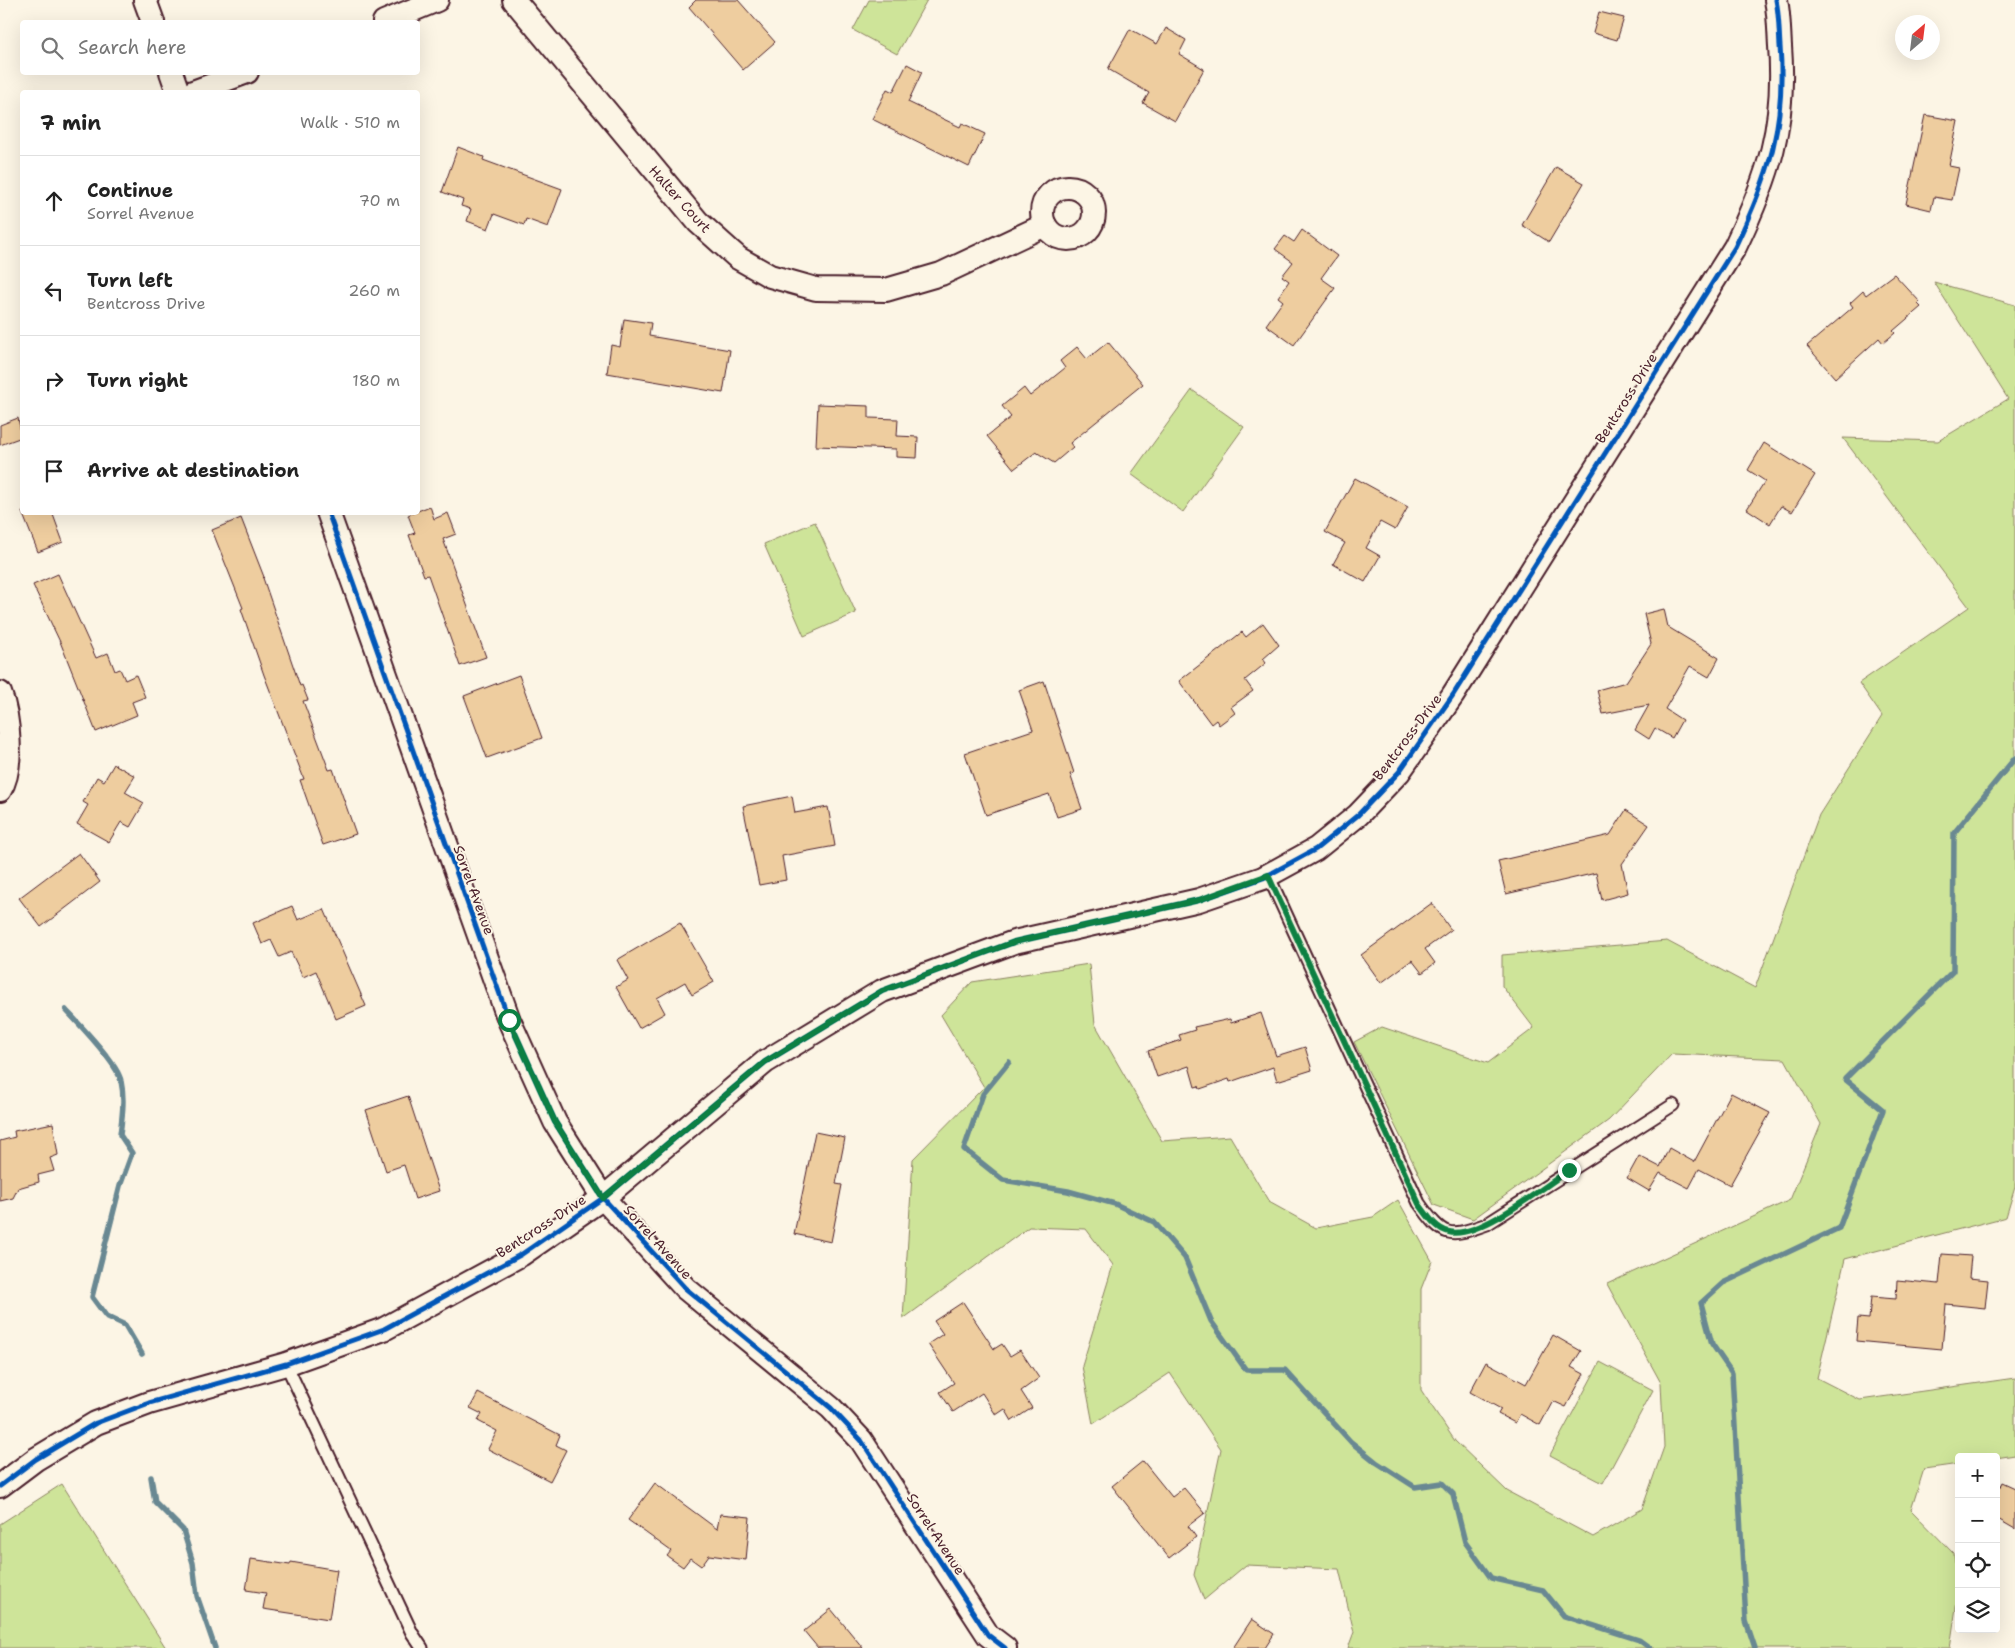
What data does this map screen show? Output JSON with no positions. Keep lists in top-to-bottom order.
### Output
{
  "streets": {
    "street": ["Halter Court", "Bentcross Drive", "Sorrel Avenue"]
  },
  "crossings": [
    ["Bentcross Drive", "Sorrel Avenue"]
  ],
  "north": "top right",
  "page": {
    "search": "Search here",
    "heading": ["7 min", "Walk · 510 m"],
    "list": [
      ["Continue", "Sorrel Avenue", "70 m"],
      ["Turn left", "Bentcross Drive", "260 m"],
      ["Turn right", "180 m"],
      "Arrive at destination"
    ],
    "map_buttons": ["+", "−"]
  }
}
